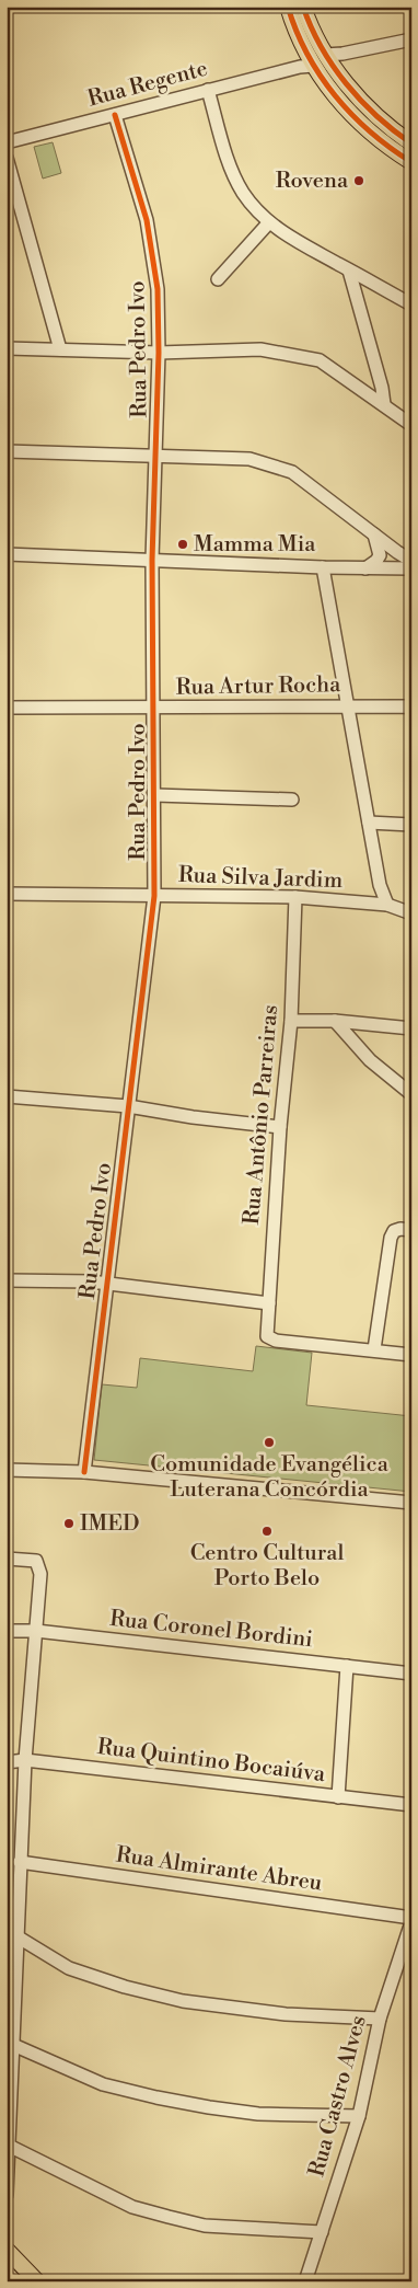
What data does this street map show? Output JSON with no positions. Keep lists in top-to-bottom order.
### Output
{
  "streets": {
    "street": [
      "Rua Regente",
      "Rua Pedro Ivo",
      "Rua Artur Rocha",
      "Rua Silva Jardim",
      "Rua Antônio Parreiras",
      "Rua Coronel Bordini",
      "Rua Quintino Bocaiúva",
      "Rua Almirante Abreu",
      "Rua Castro Alves"
    ]
  },
  "crossings": [
    ["Rua Regente", "Rua Pedro Ivo"],
    ["Rua Pedro Ivo", "Rua Artur Rocha"],
    ["Rua Pedro Ivo", "Rua Silva Jardim"],
    ["Rua Silva Jardim", "Rua Antônio Parreiras"]
  ],
  "places": [
    "Rovena",
    "Mamma Mia",
    "Comunidade Evangélica Luterana Concórdia",
    "IMED",
    "Centro Cultural Porto Belo"
  ]
}
